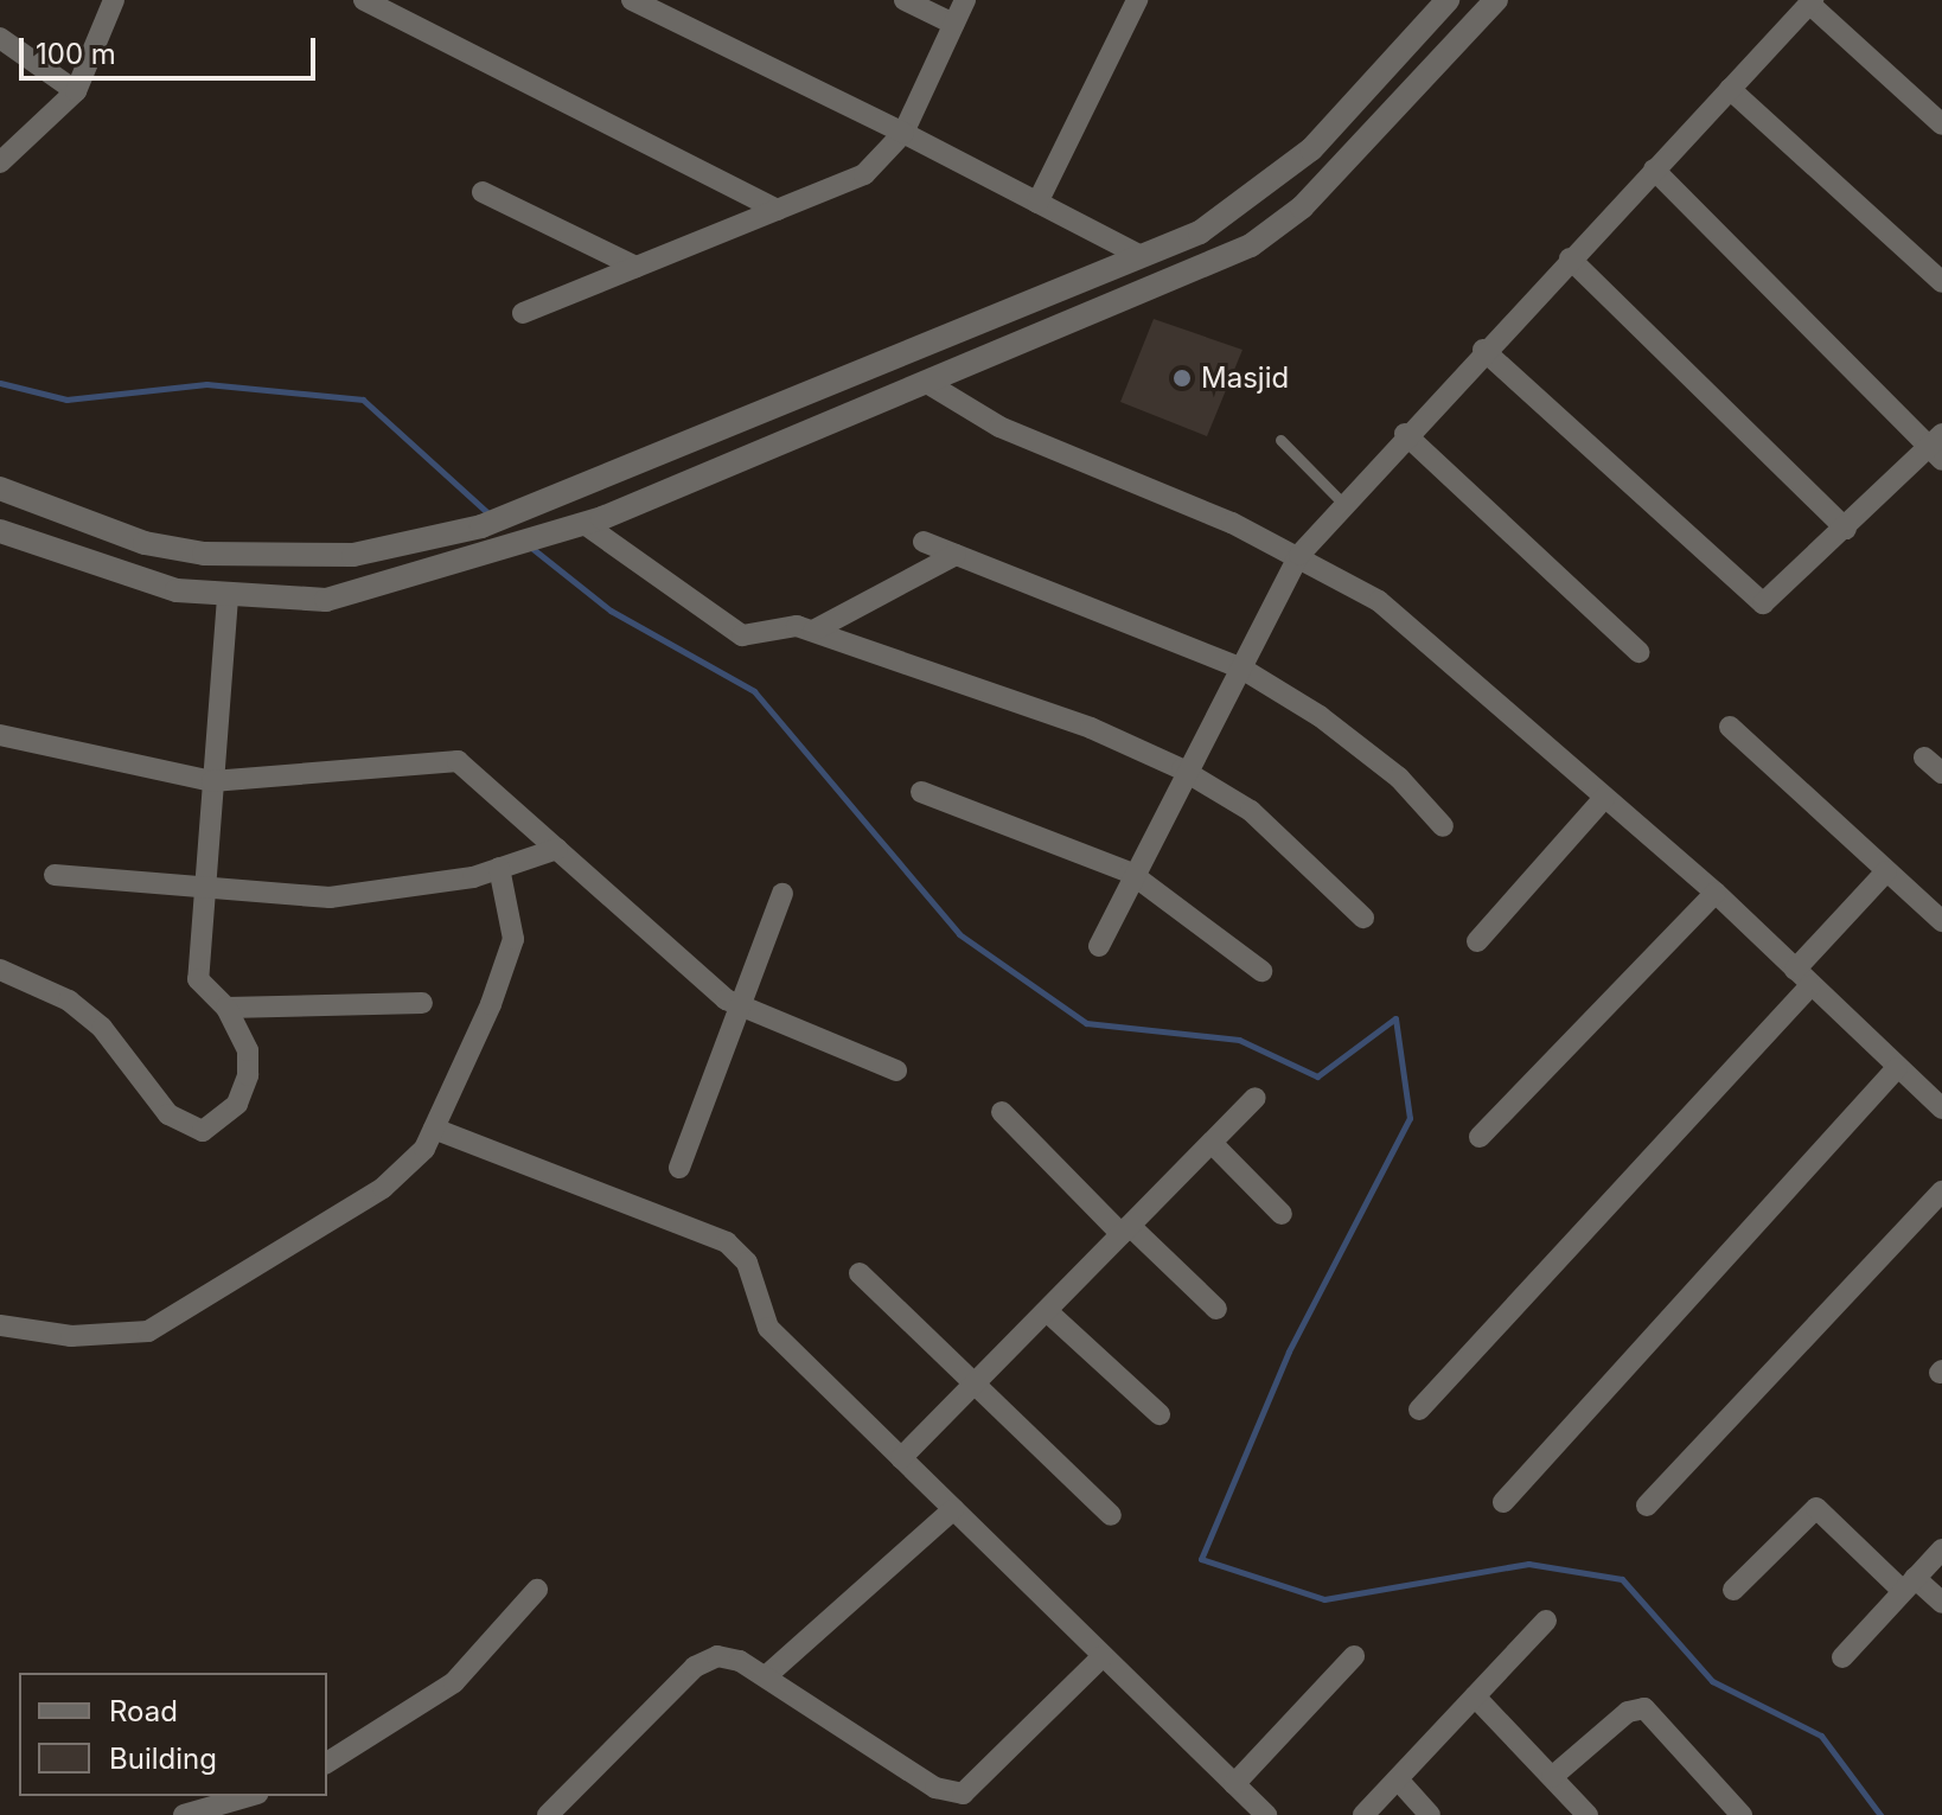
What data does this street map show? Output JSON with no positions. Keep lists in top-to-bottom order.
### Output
{
  "places": ["Masjid"],
  "legend": ["Road", "Building"],
  "scale_bar": "100 m"
}
